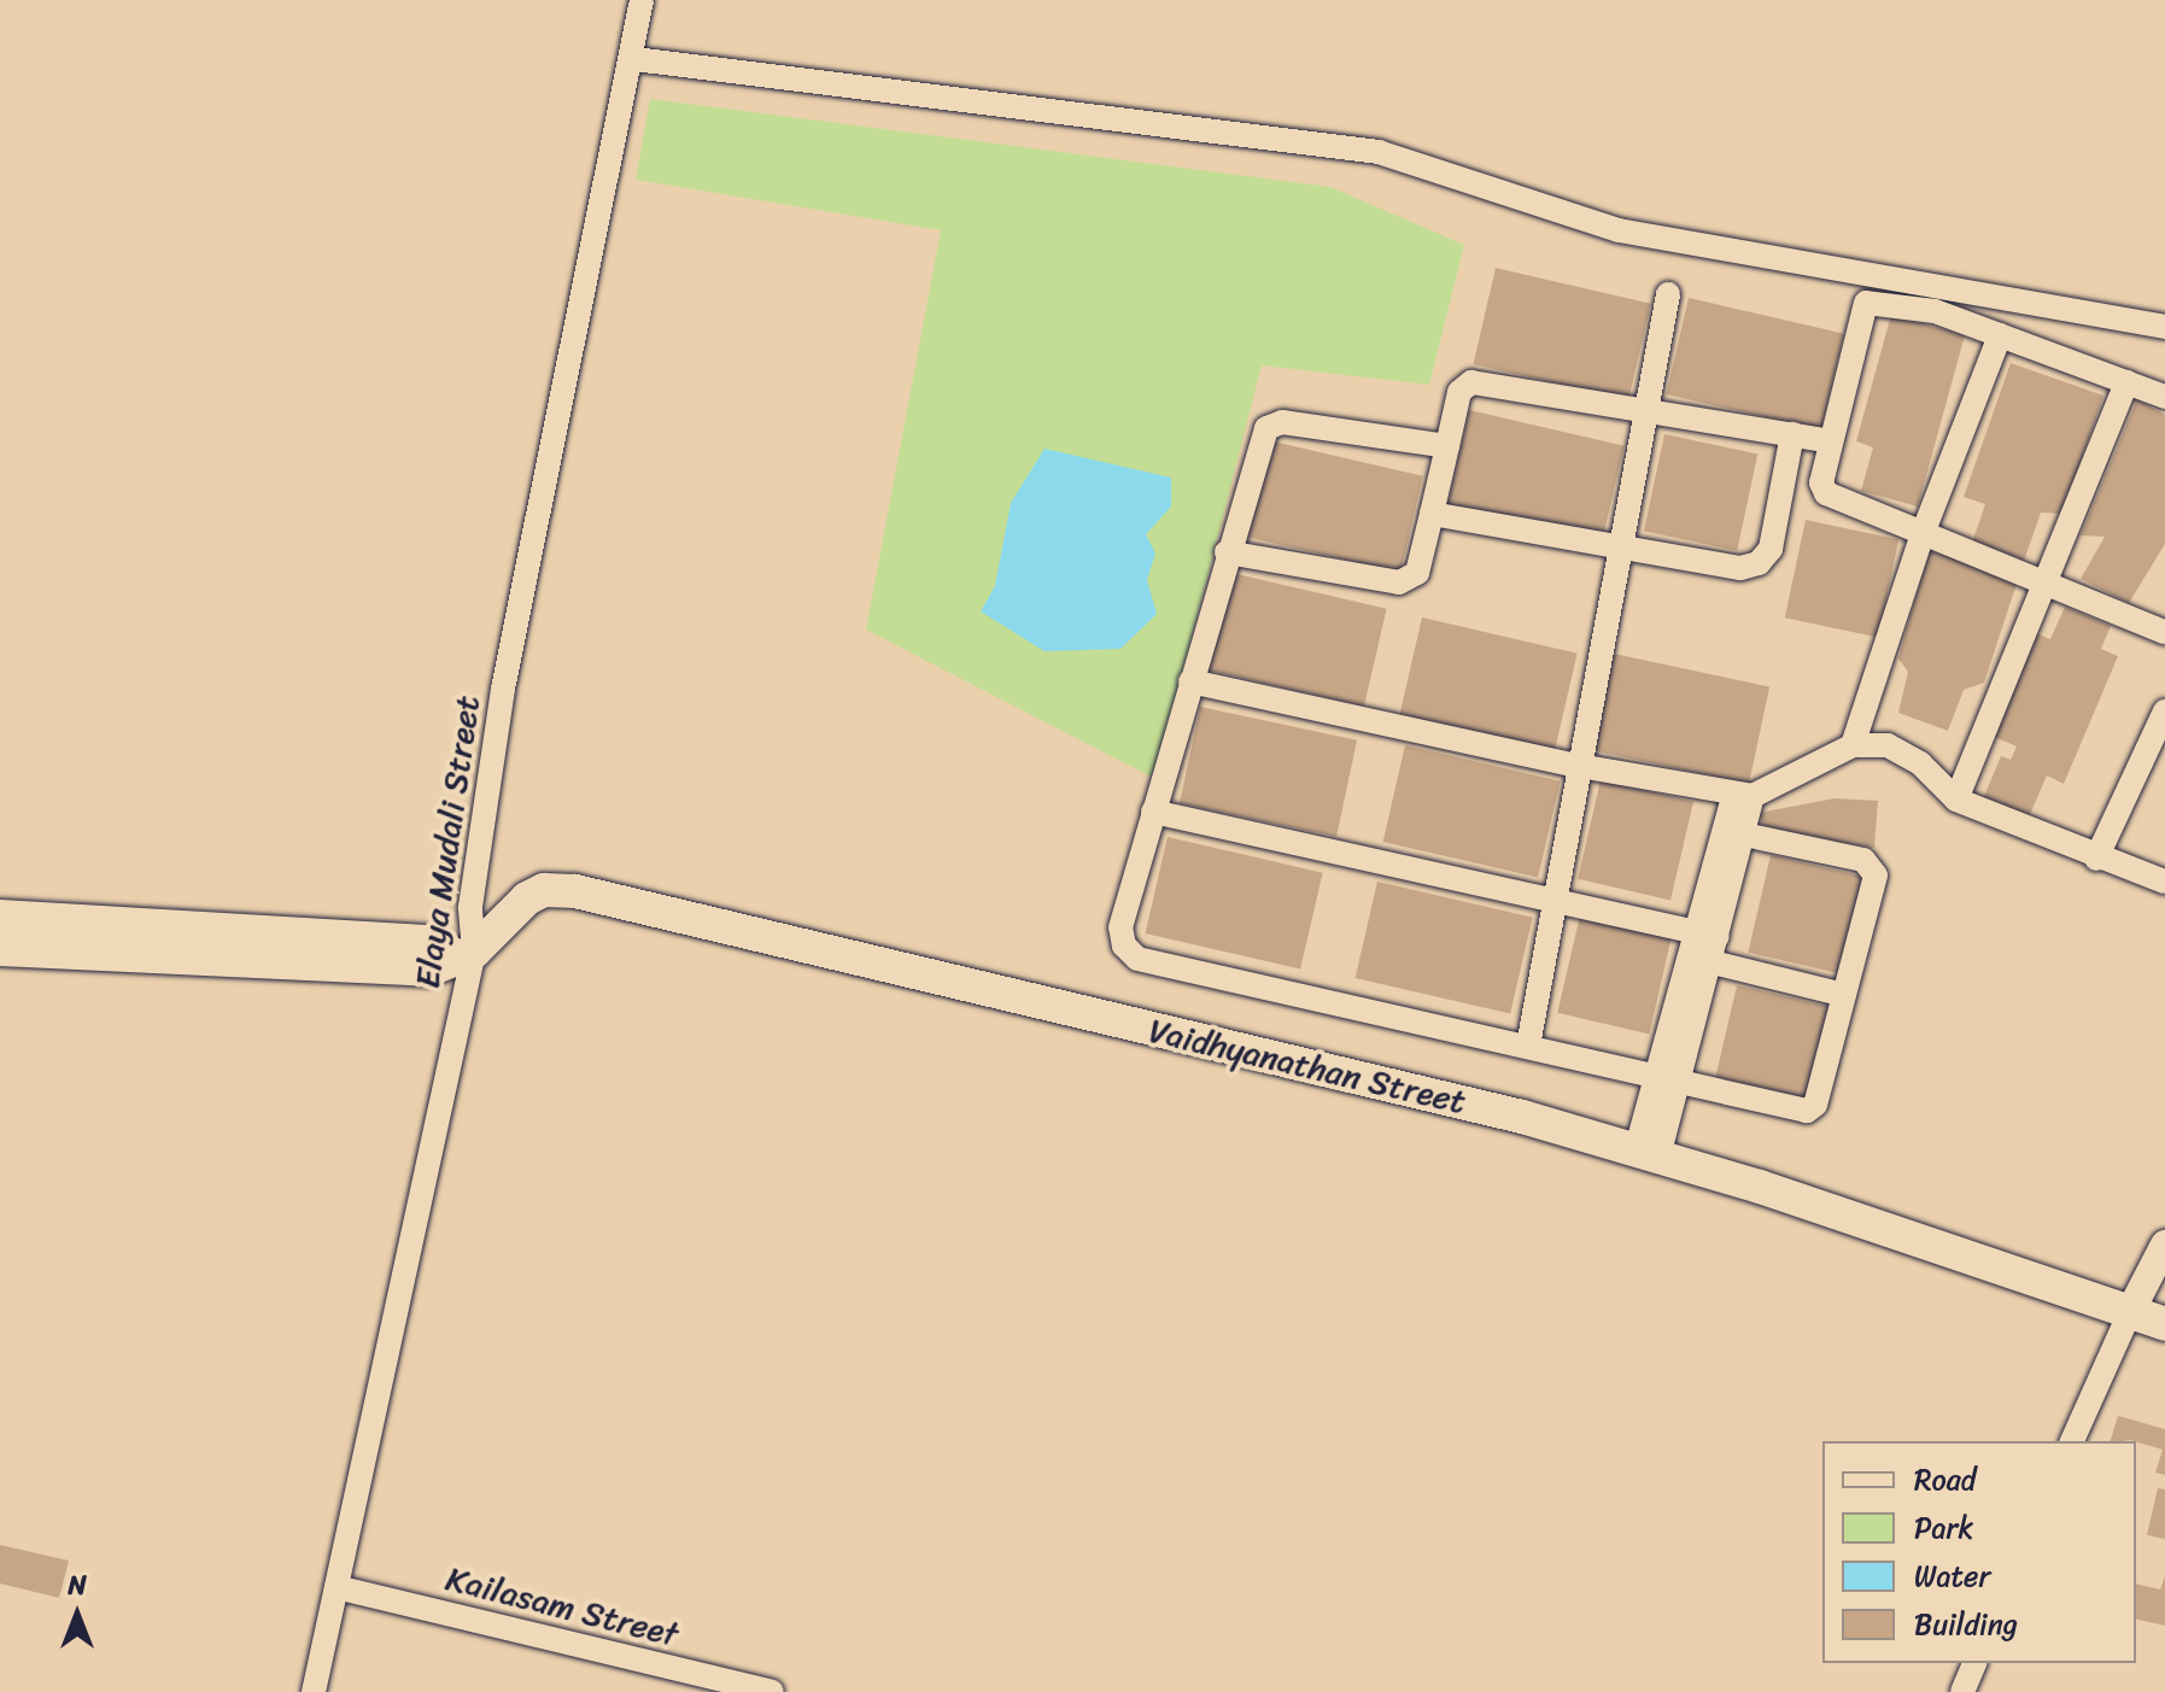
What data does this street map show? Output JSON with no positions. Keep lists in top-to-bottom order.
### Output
{
  "streets": {
    "main road": ["Vaidhyanathan Street"],
    "street": ["Elaya Mudali Street", "Kailasam Street"]
  },
  "crossings": [
    ["Elaya Mudali Street", "Vaidhyanathan Street"],
    ["Elaya Mudali Street", "Kailasam Street"]
  ],
  "legend": [
    "Road",
    "Park",
    "Water",
    "Building"
  ],
  "north": "top"
}
